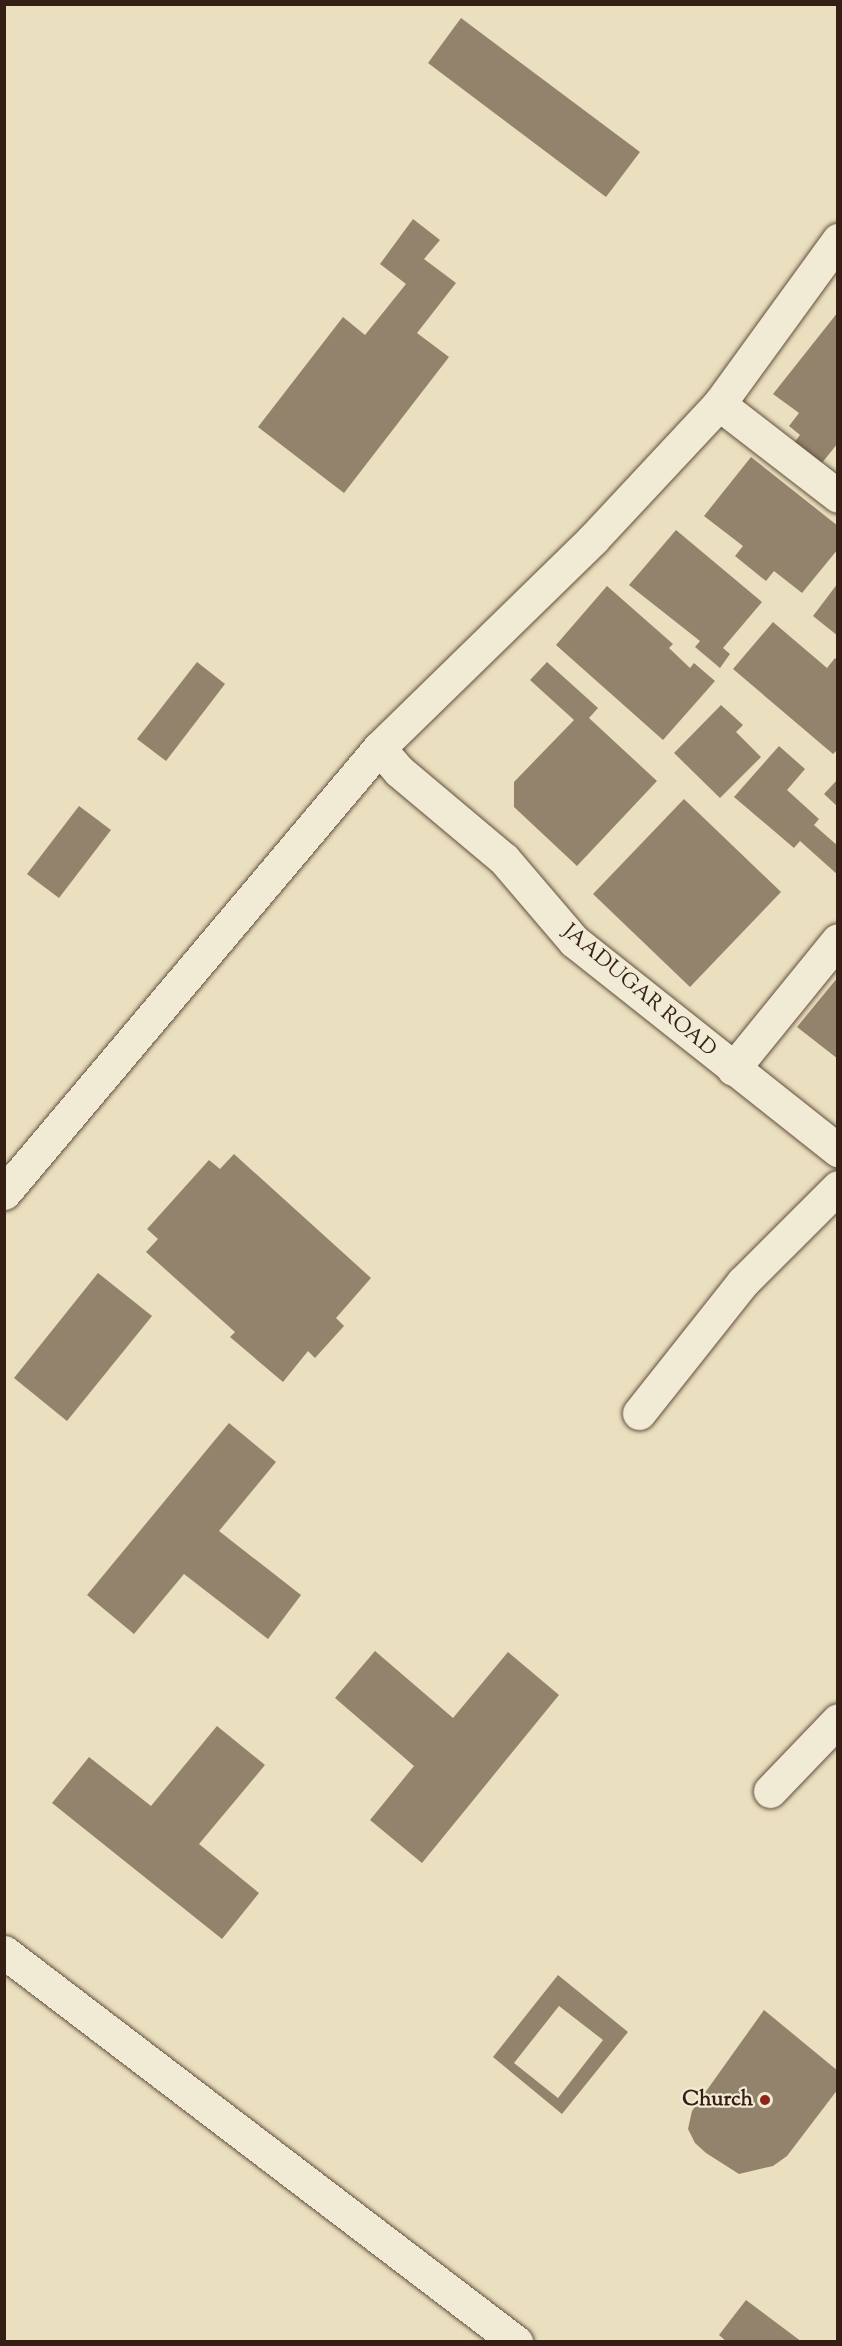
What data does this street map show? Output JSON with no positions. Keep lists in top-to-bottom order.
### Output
{
  "streets": {
    "street": ["JAADUGAR ROAD"]
  },
  "places": ["Church"]
}
